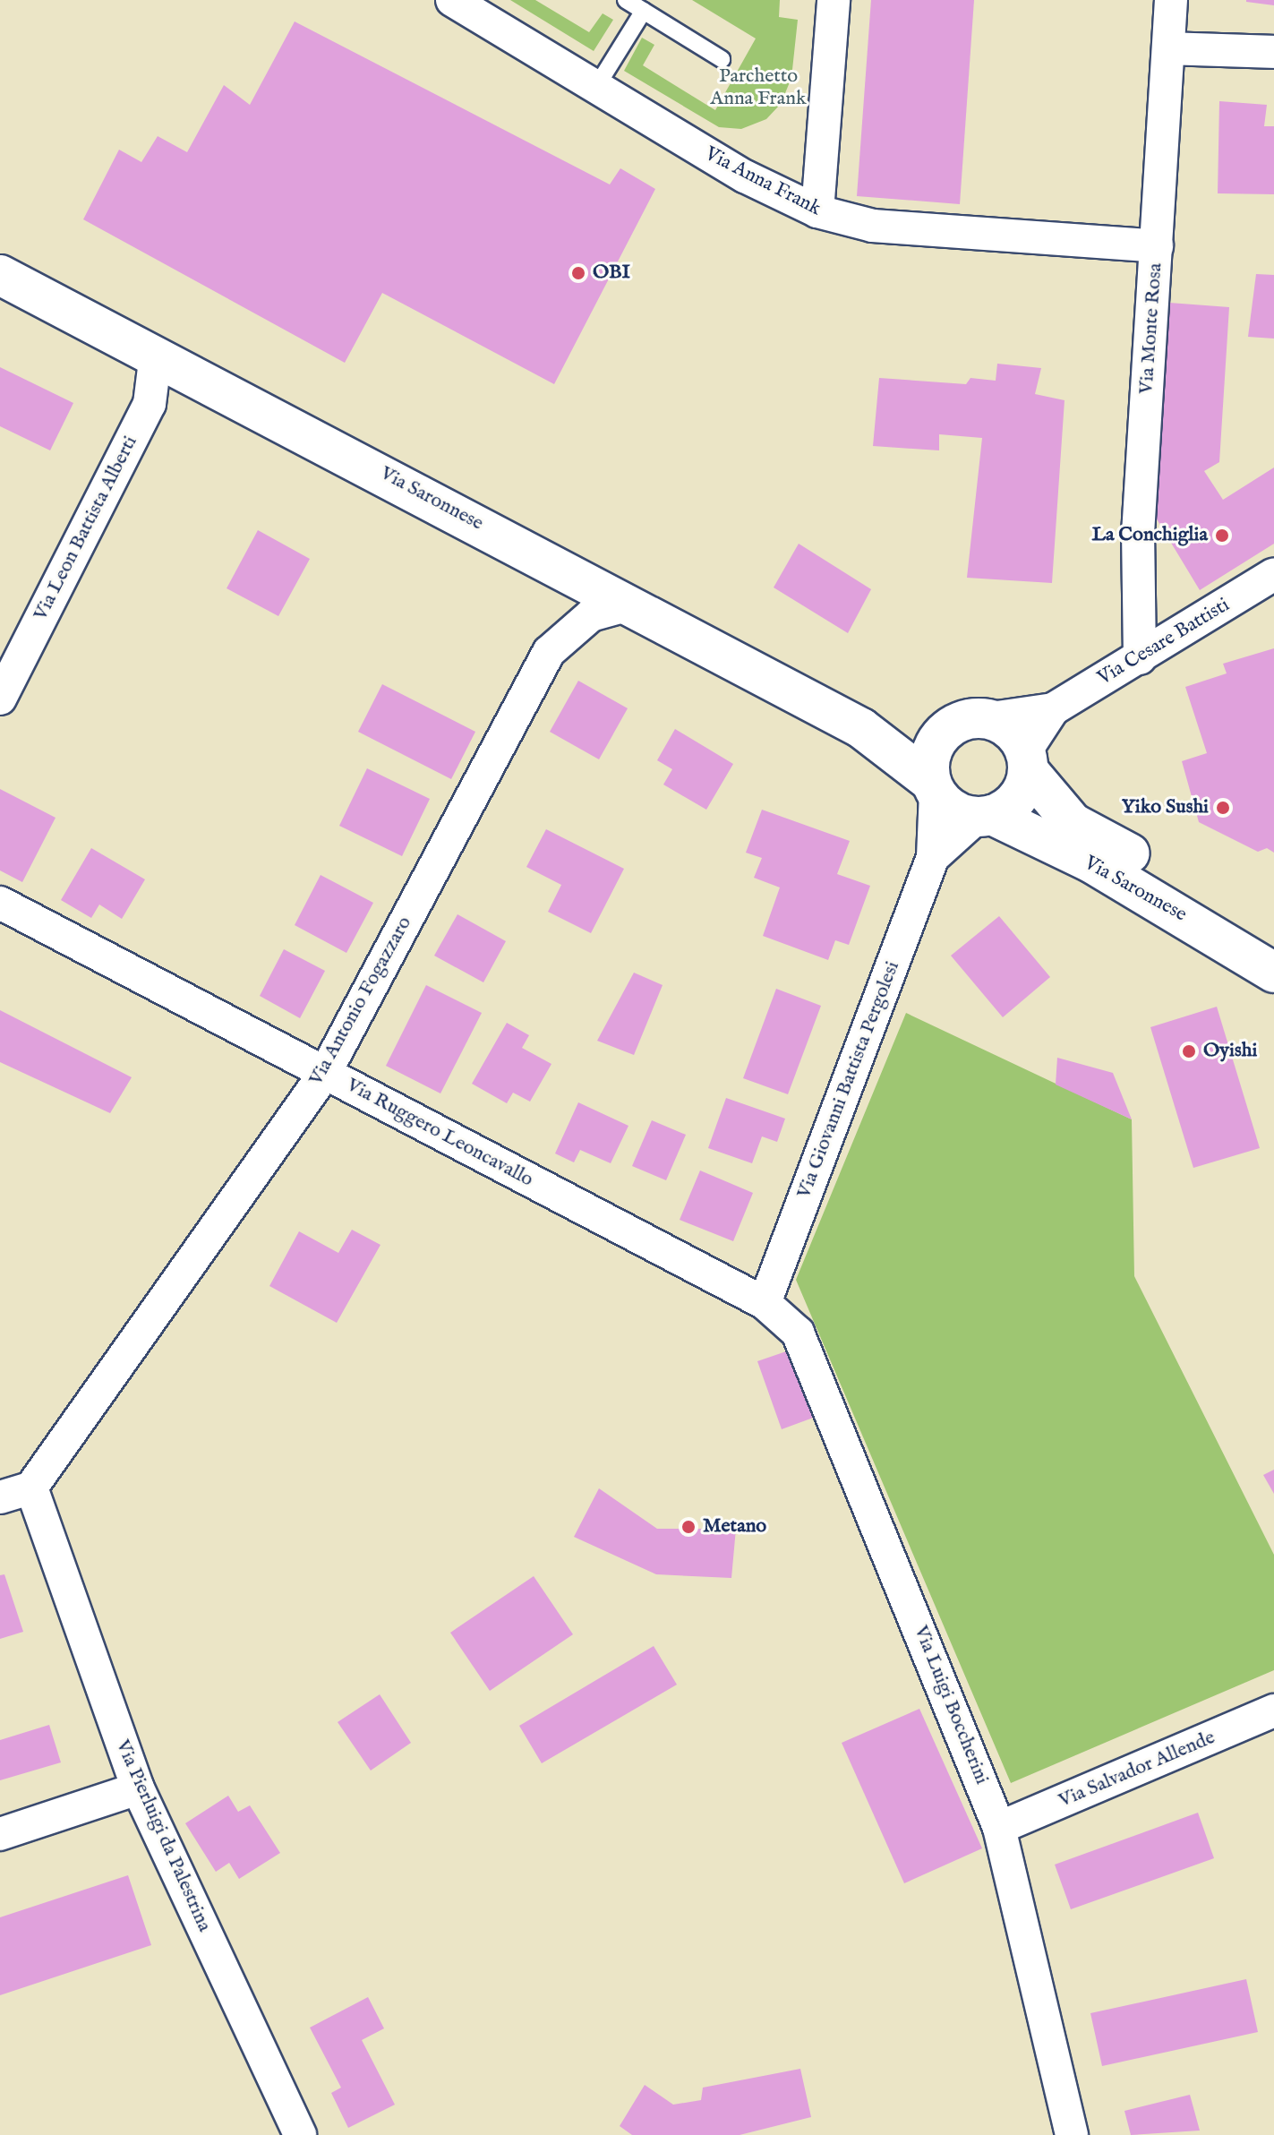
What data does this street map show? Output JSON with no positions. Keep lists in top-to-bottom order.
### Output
{
  "streets": {
    "main road": ["Via Saronnese"],
    "street": [
      "Via Anna Frank",
      "Via Monte Rosa",
      "Via Leon Battista Alberti",
      "Via Cesare Battisti",
      "Via Antonio Fogazzaro",
      "Via Giovanni Battista Pergolesi",
      "Via Ruggero Leoncavallo",
      "Via Luigi Boccherini",
      "Via Salvador Allende",
      "Via Pierluigi da Palestrina"
    ]
  },
  "crossings": [
    ["Via Anna Frank", "Via Monte Rosa"],
    ["Via Monte Rosa", "Via Cesare Battisti"],
    ["Via Saronnese", "Via Leon Battista Alberti"],
    ["Via Saronnese", "Via Cesare Battisti"],
    ["Via Saronnese", "Via Antonio Fogazzaro"],
    ["Via Saronnese", "Via Giovanni Battista Pergolesi"],
    ["Via Cesare Battisti", "Via Giovanni Battista Pergolesi"],
    ["Via Antonio Fogazzaro", "Via Ruggero Leoncavallo"],
    ["Via Antonio Fogazzaro", "Via Pierluigi da Palestrina"],
    ["Via Giovanni Battista Pergolesi", "Via Ruggero Leoncavallo"],
    ["Via Giovanni Battista Pergolesi", "Via Luigi Boccherini"],
    ["Via Ruggero Leoncavallo", "Via Luigi Boccherini"],
    ["Via Luigi Boccherini", "Via Salvador Allende"]
  ],
  "parks": ["Parchetto Anna Frank"],
  "places": [
    "OBI",
    "La Conchiglia",
    "Yiko Sushi",
    "Oyishi",
    "Metano"
  ]
}
